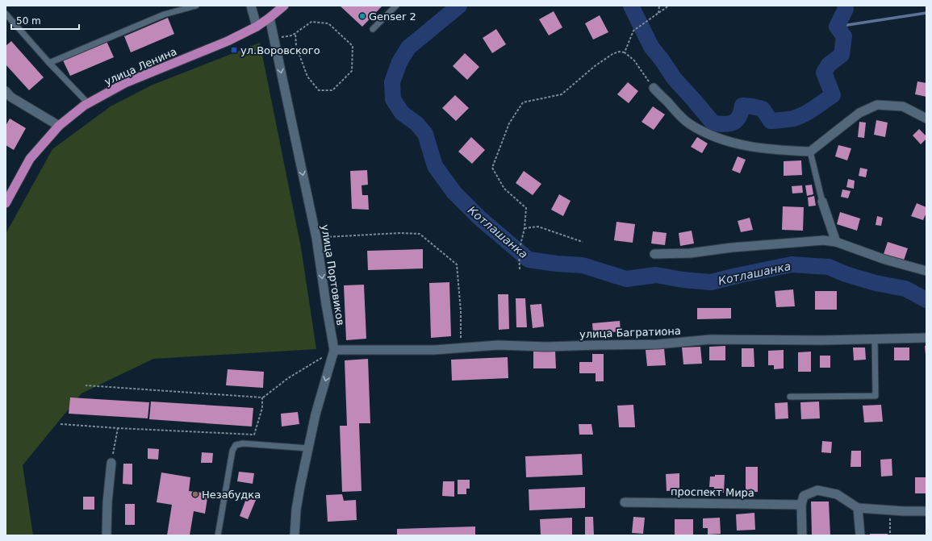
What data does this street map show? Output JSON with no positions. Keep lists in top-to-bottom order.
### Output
{
  "streets": {
    "main road": ["улица Ленина"],
    "street": ["улица Портовиков", "улица Багратиона", "проспект Мира"]
  },
  "crossings": [
    ["улица Ленина", "улица Портовиков"],
    ["улица Портовиков", "улица Багратиона"]
  ],
  "one_way": ["улица Портовиков"],
  "water": ["Котлашанка"],
  "places": {
    "other": ["Genser 2", "Незабудка"],
    "transit": ["ул.Воровского"]
  },
  "scale_bar": "50 m"
}
